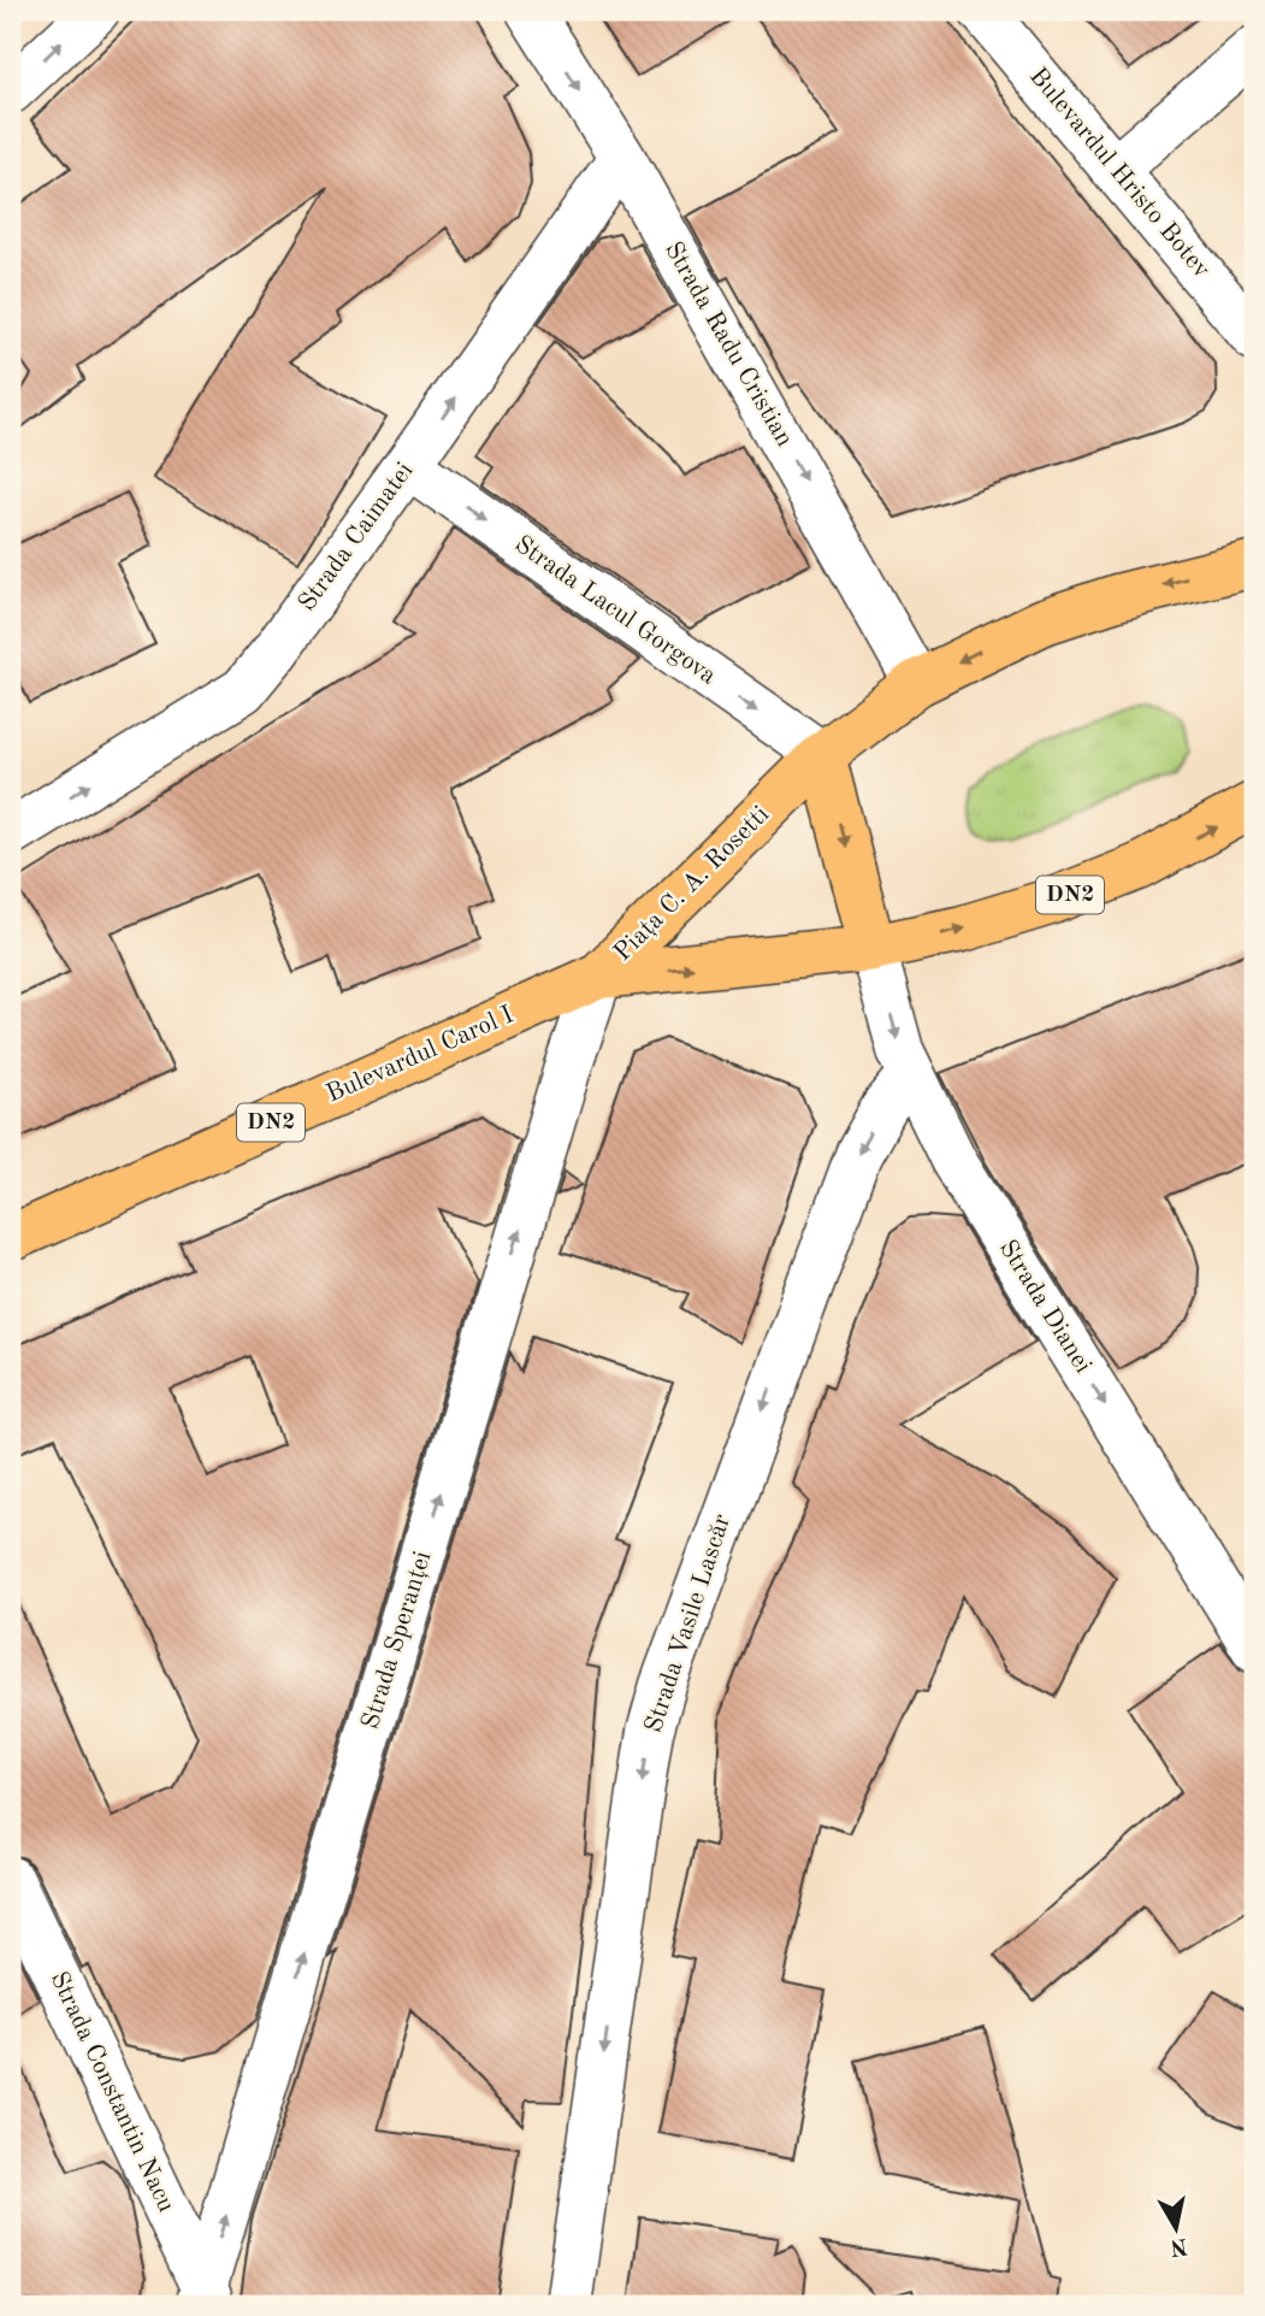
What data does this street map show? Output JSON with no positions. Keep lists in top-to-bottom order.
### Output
{
  "streets": {
    "main road": ["Piața C. A. Rosetti", "DN2", "Bulevardul Carol I"],
    "street": [
      "Bulevardul Hristo Botev",
      "Strada Radu Cristian",
      "Strada Caimatei",
      "Strada Lacul Gorgova",
      "Strada Dianei",
      "Strada Vasile Lascăr",
      "Strada Speranței",
      "Strada Constantin Nacu"
    ]
  },
  "crossings": [
    ["Strada Radu Cristian", "Strada Caimatei"],
    ["Strada Radu Cristian", "Piața C. A. Rosetti"],
    ["Strada Caimatei", "Strada Lacul Gorgova"],
    ["Strada Lacul Gorgova", "Piața C. A. Rosetti"],
    ["Piața C. A. Rosetti", "Bulevardul Carol I"],
    ["Piața C. A. Rosetti", "Strada Dianei"],
    ["Piața C. A. Rosetti", "Strada Speranței"],
    ["Bulevardul Carol I", "Strada Speranței"],
    ["Strada Dianei", "Strada Vasile Lascăr"],
    ["Strada Speranței", "Strada Constantin Nacu"]
  ],
  "one_way": [
    "Strada Radu Cristian",
    "Strada Caimatei",
    "Strada Lacul Gorgova",
    "Strada Dianei",
    "Strada Vasile Lascăr",
    "Strada Speranței"
  ],
  "north": "bottom"
}
